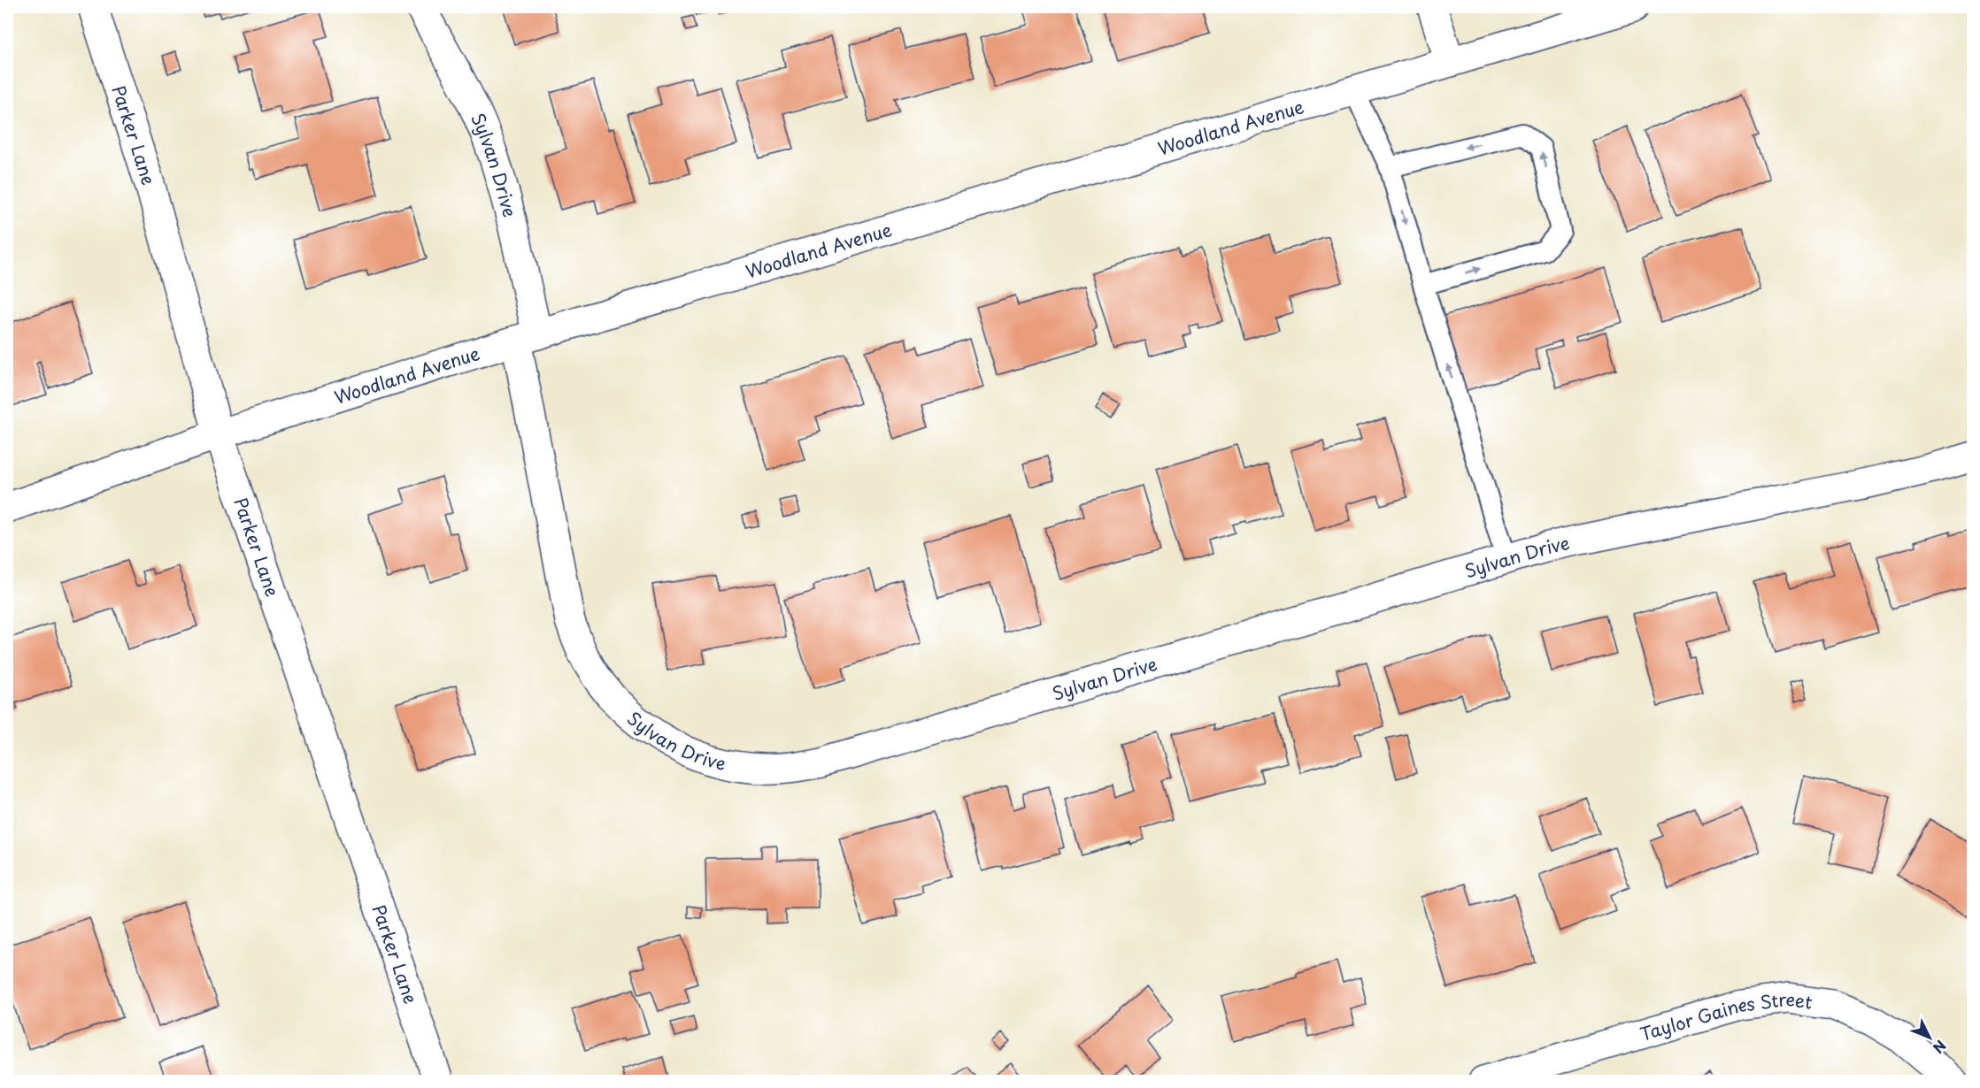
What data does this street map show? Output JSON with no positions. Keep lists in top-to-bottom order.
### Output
{
  "streets": {
    "street": [
      "Woodland Avenue",
      "Parker Lane",
      "Sylvan Drive",
      "Taylor Gaines Street"
    ]
  },
  "crossings": [
    ["Woodland Avenue", "Parker Lane"],
    ["Woodland Avenue", "Sylvan Drive"]
  ],
  "north": "bottom right"
}
